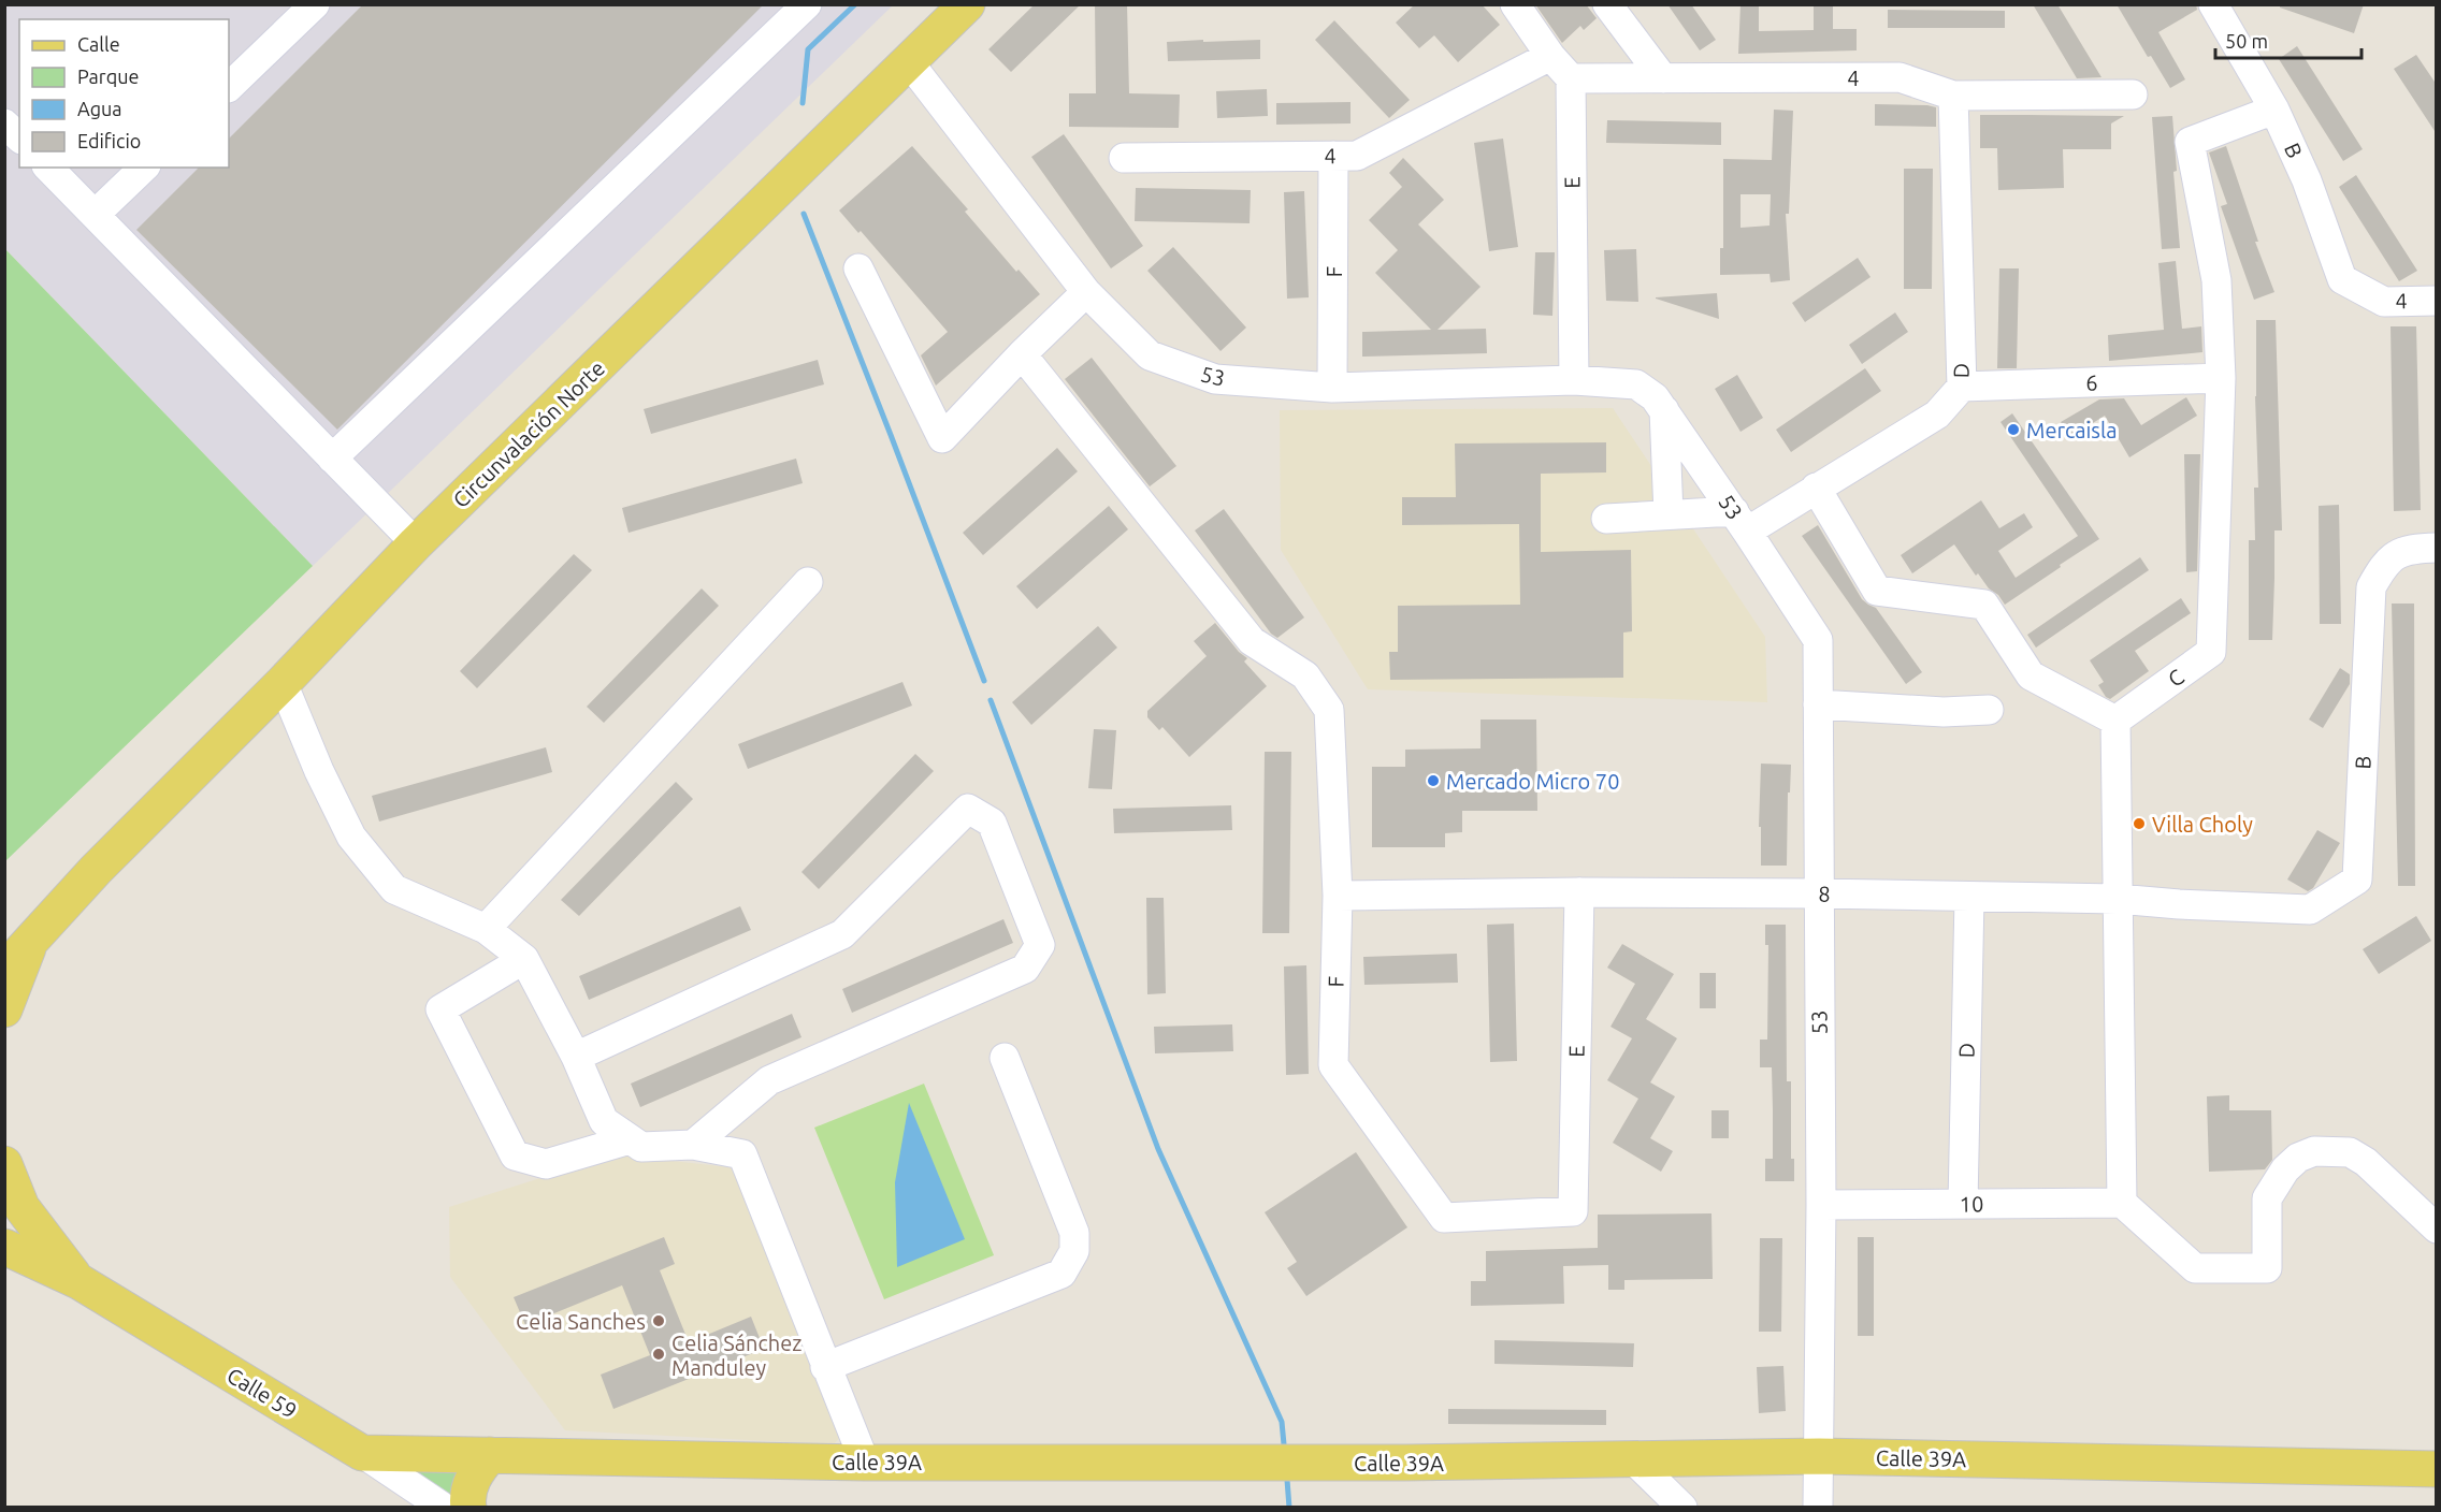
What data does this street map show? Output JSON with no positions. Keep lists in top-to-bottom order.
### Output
{
  "streets": {
    "main road": ["Circunvalación Norte", "Calle 59", "Calle 39A"],
    "street": [
      "4",
      "B",
      "E",
      "F",
      "D",
      "53",
      "6",
      "C",
      "8",
      "10"
    ]
  },
  "crossings": [
    ["4", "B"],
    ["4", "E"],
    ["4", "F"],
    ["4", "D"],
    ["B", "C"],
    ["B", "8"],
    ["E", "F"],
    ["E", "53"],
    ["E", "8"],
    ["F", "53"],
    ["F", "8"],
    ["D", "53"],
    ["D", "6"],
    ["D", "8"],
    ["D", "10"],
    ["53", "Circunvalación Norte"],
    ["53", "8"],
    ["53", "10"],
    ["53", "Calle 39A"],
    ["6", "C"],
    ["Calle 59", "Calle 39A"]
  ],
  "places": [
    "Mercaisla",
    "Mercado Micro 70",
    "Villa Choly",
    "Celia Sanches",
    "Celia Sánchez Manduley"
  ],
  "legend": [
    "Calle",
    "Parque",
    "Agua",
    "Edificio"
  ],
  "scale_bar": "50 m"
}
